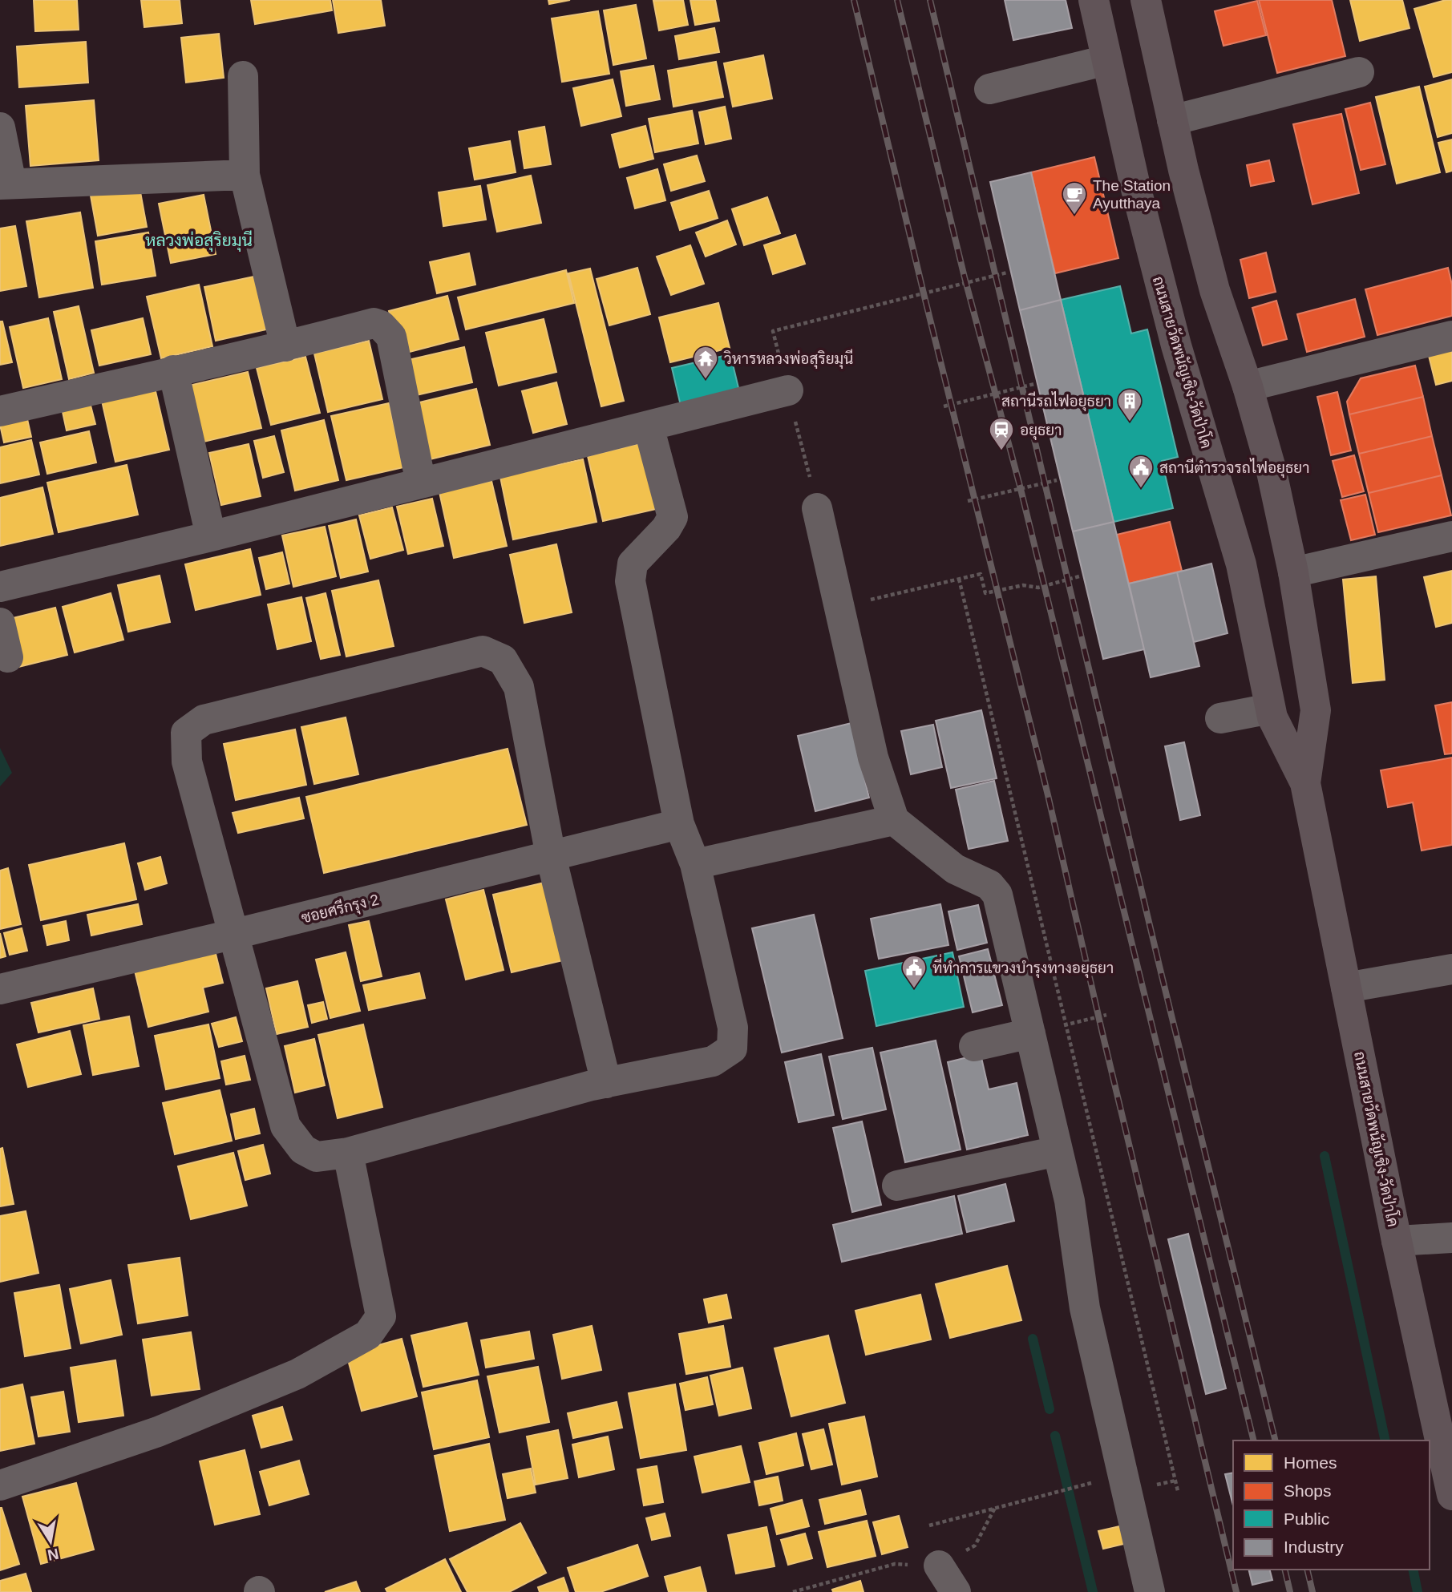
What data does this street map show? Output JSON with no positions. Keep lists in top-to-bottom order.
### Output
{
  "streets": {
    "main road": ["ถนนสายวัดพนัญเชิง-วัดป่าโค"],
    "street": ["ซอยศรีกรุง 2"]
  },
  "districts": ["หลวงพ่อสุริยมุนี"],
  "places": {
    "cafe": ["The Station Ayutthaya"],
    "temple": ["วิหารหลวงพ่อสุริยมุนี"],
    "building": ["สถานีรถไฟอยุธยา"],
    "station": ["อยุธยา"],
    "public building": ["สถานีตำรวจรถไฟอยุธยา", "ที่ทำการแขวงบำรุงทางอยุธยา"]
  },
  "legend": [
    "Homes",
    "Shops",
    "Public",
    "Industry"
  ],
  "north": "bottom"
}
